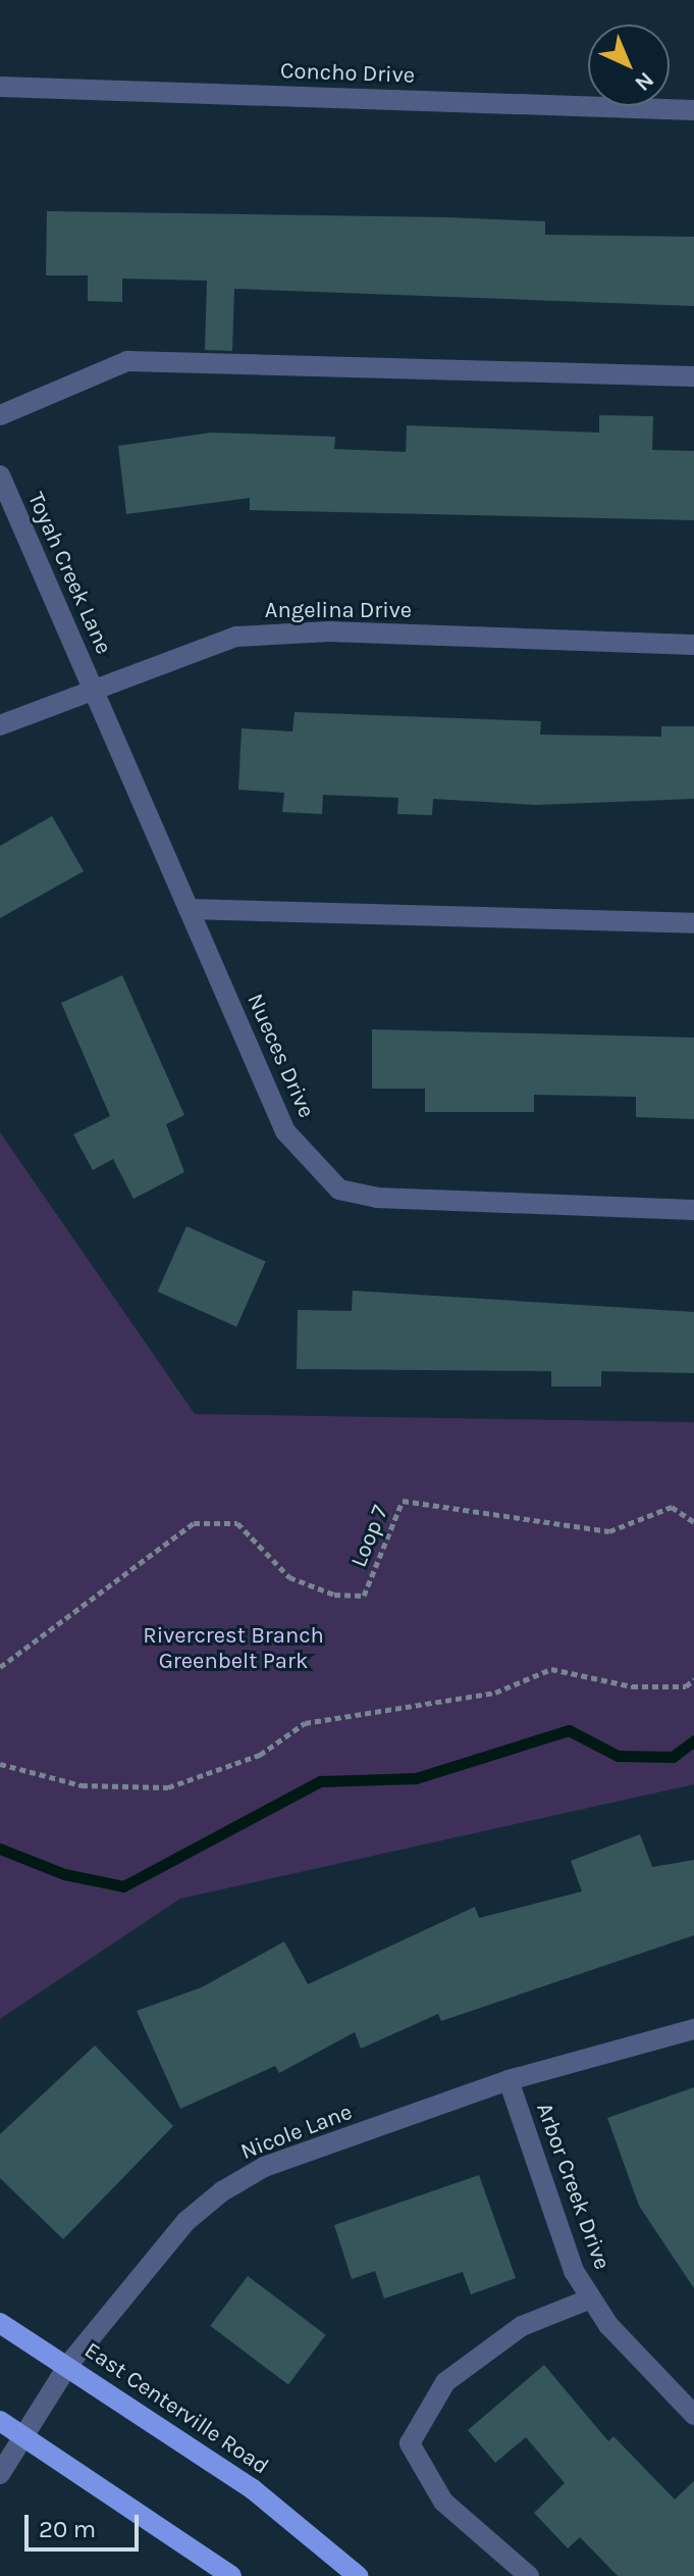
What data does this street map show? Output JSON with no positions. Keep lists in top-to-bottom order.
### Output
{
  "streets": {
    "main road": ["East Centerville Road"],
    "street": [
      "Concho Drive",
      "Toyah Creek Lane",
      "Angelina Drive",
      "Nueces Drive",
      "Nicole Lane",
      "Arbor Creek Drive"
    ],
    "path": ["Loop 7"]
  },
  "crossings": [
    ["Toyah Creek Lane", "Angelina Drive"],
    ["Toyah Creek Lane", "Nueces Drive"],
    ["Angelina Drive", "Nueces Drive"],
    ["Nicole Lane", "Arbor Creek Drive"],
    ["Nicole Lane", "East Centerville Road"]
  ],
  "parks": ["Rivercrest Branch Greenbelt Park"],
  "scale_bar": "20 m",
  "north": "bottom right"
}
